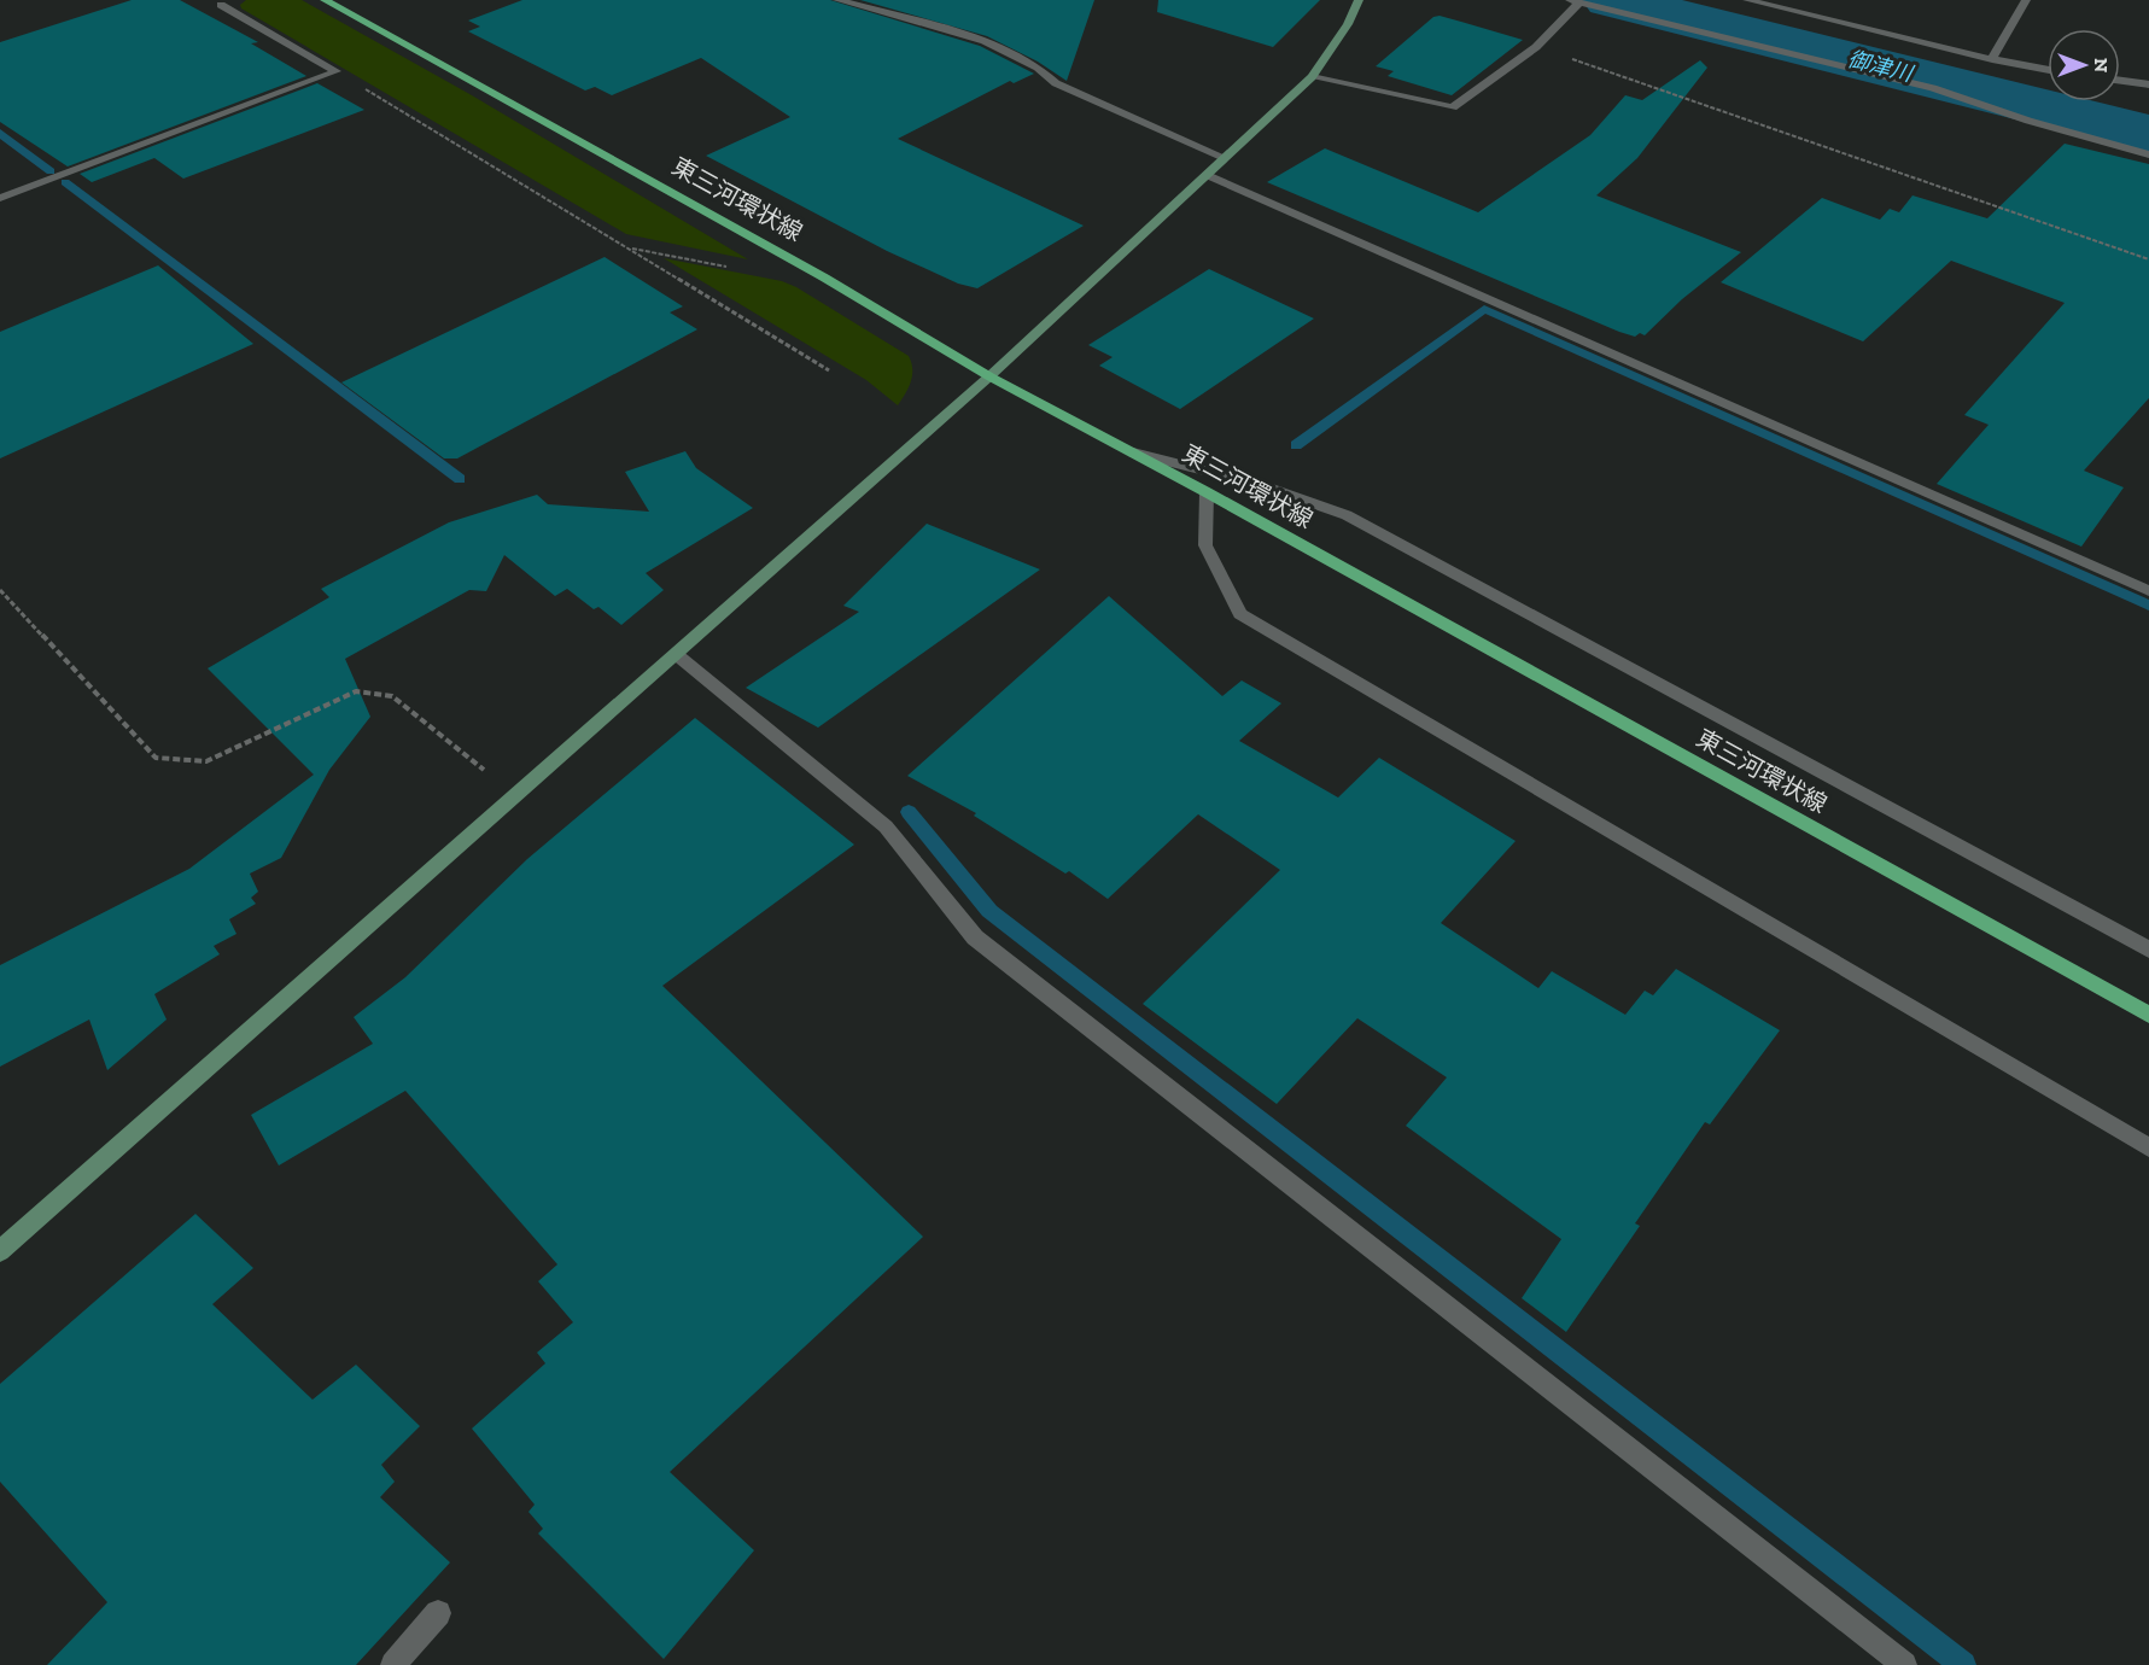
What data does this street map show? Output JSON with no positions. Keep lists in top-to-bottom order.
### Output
{
  "streets": {
    "main road": ["東三河環状線"]
  },
  "water": ["御津川"],
  "north": "right"
}
